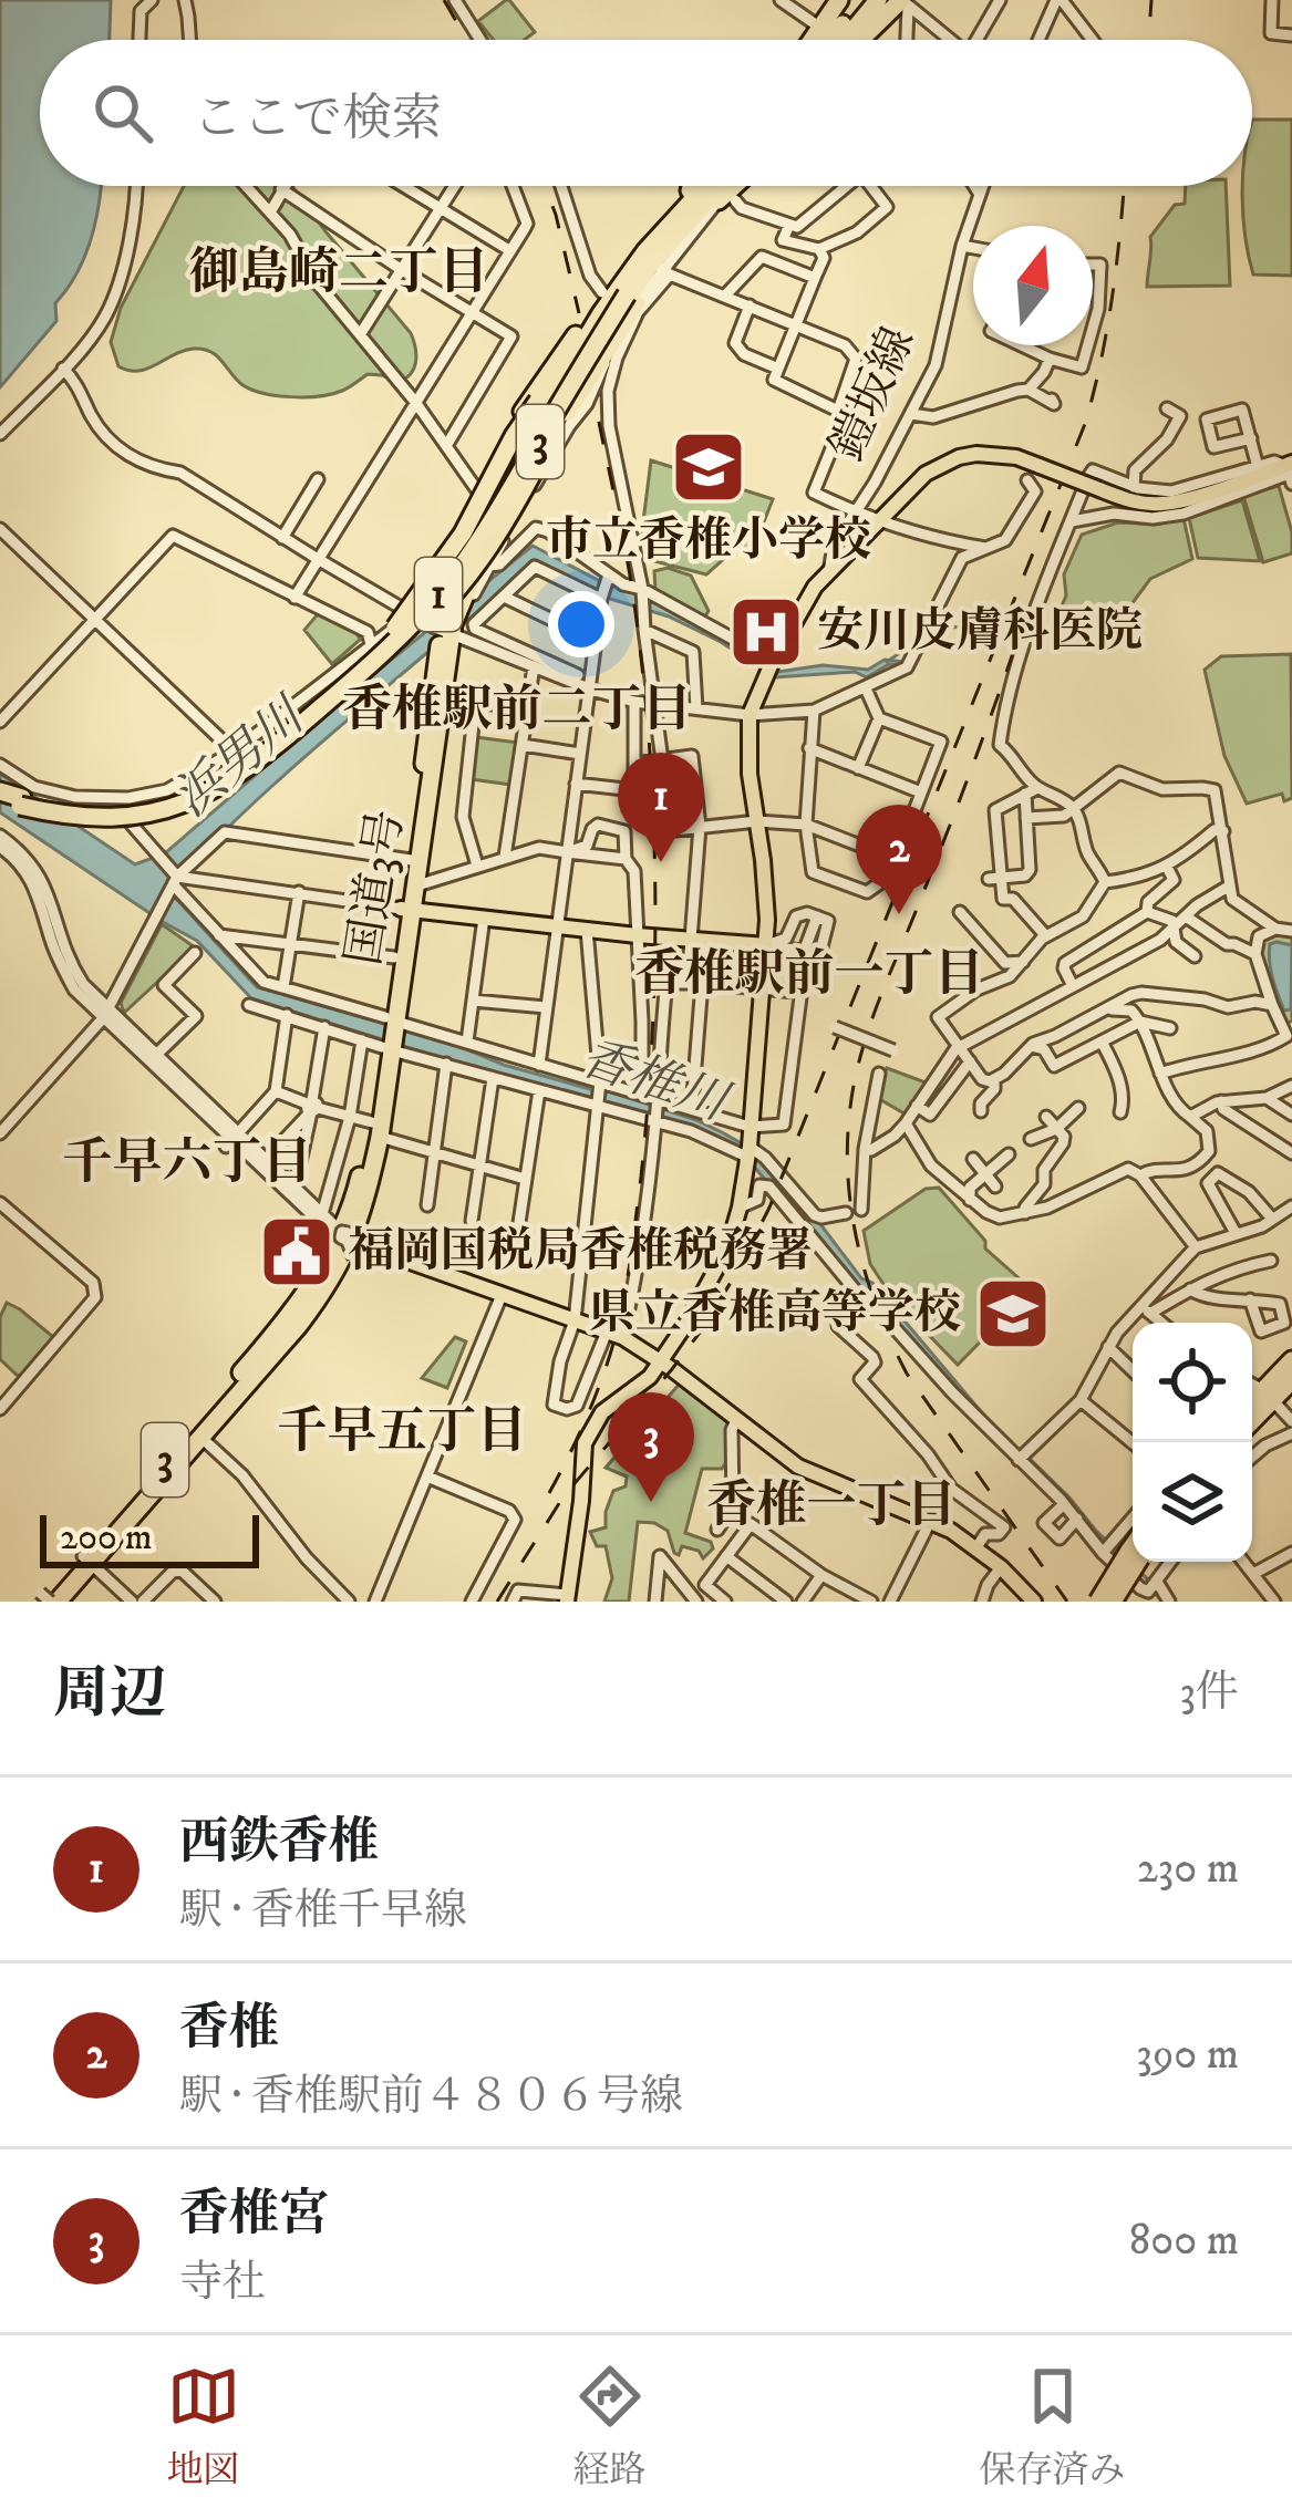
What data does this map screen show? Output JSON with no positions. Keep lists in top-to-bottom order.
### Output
{
  "streets": {
    "highway": ["3", "1", "国道3号"],
    "street": ["鎧坂線"]
  },
  "districts": [
    "御島崎二丁目",
    "香椎駅前二丁目",
    "香椎駅前一丁目",
    "千早六丁目",
    "千早五丁目",
    "香椎一丁目"
  ],
  "water": ["浜男川", "香椎川"],
  "places": {
    "school or university": ["市立香椎小学校", "県立香椎高等学校"],
    "hospital": ["安川皮膚科医院"],
    "public building": ["福岡国税局香椎税務署"]
  },
  "scale_bar": "200 m",
  "north": "top",
  "page": {
    "search": "ここで検索",
    "pins": ["1", "2", "3"],
    "scale": "200 m",
    "heading": ["周辺", "3件"],
    "list": [
      {
        "mark": "1",
        "name": "西鉄香椎",
        "note": "駅 · 香椎千早線",
        "value": "230 m"
      },
      {
        "mark": "2",
        "name": "香椎",
        "note": "駅 · 香椎駅前４８０６号線",
        "value": "390 m"
      },
      {
        "mark": "3",
        "name": "香椎宮",
        "note": "寺社",
        "value": "800 m"
      }
    ],
    "nav": ["地図", "経路", "保存済み"]
  }
}
